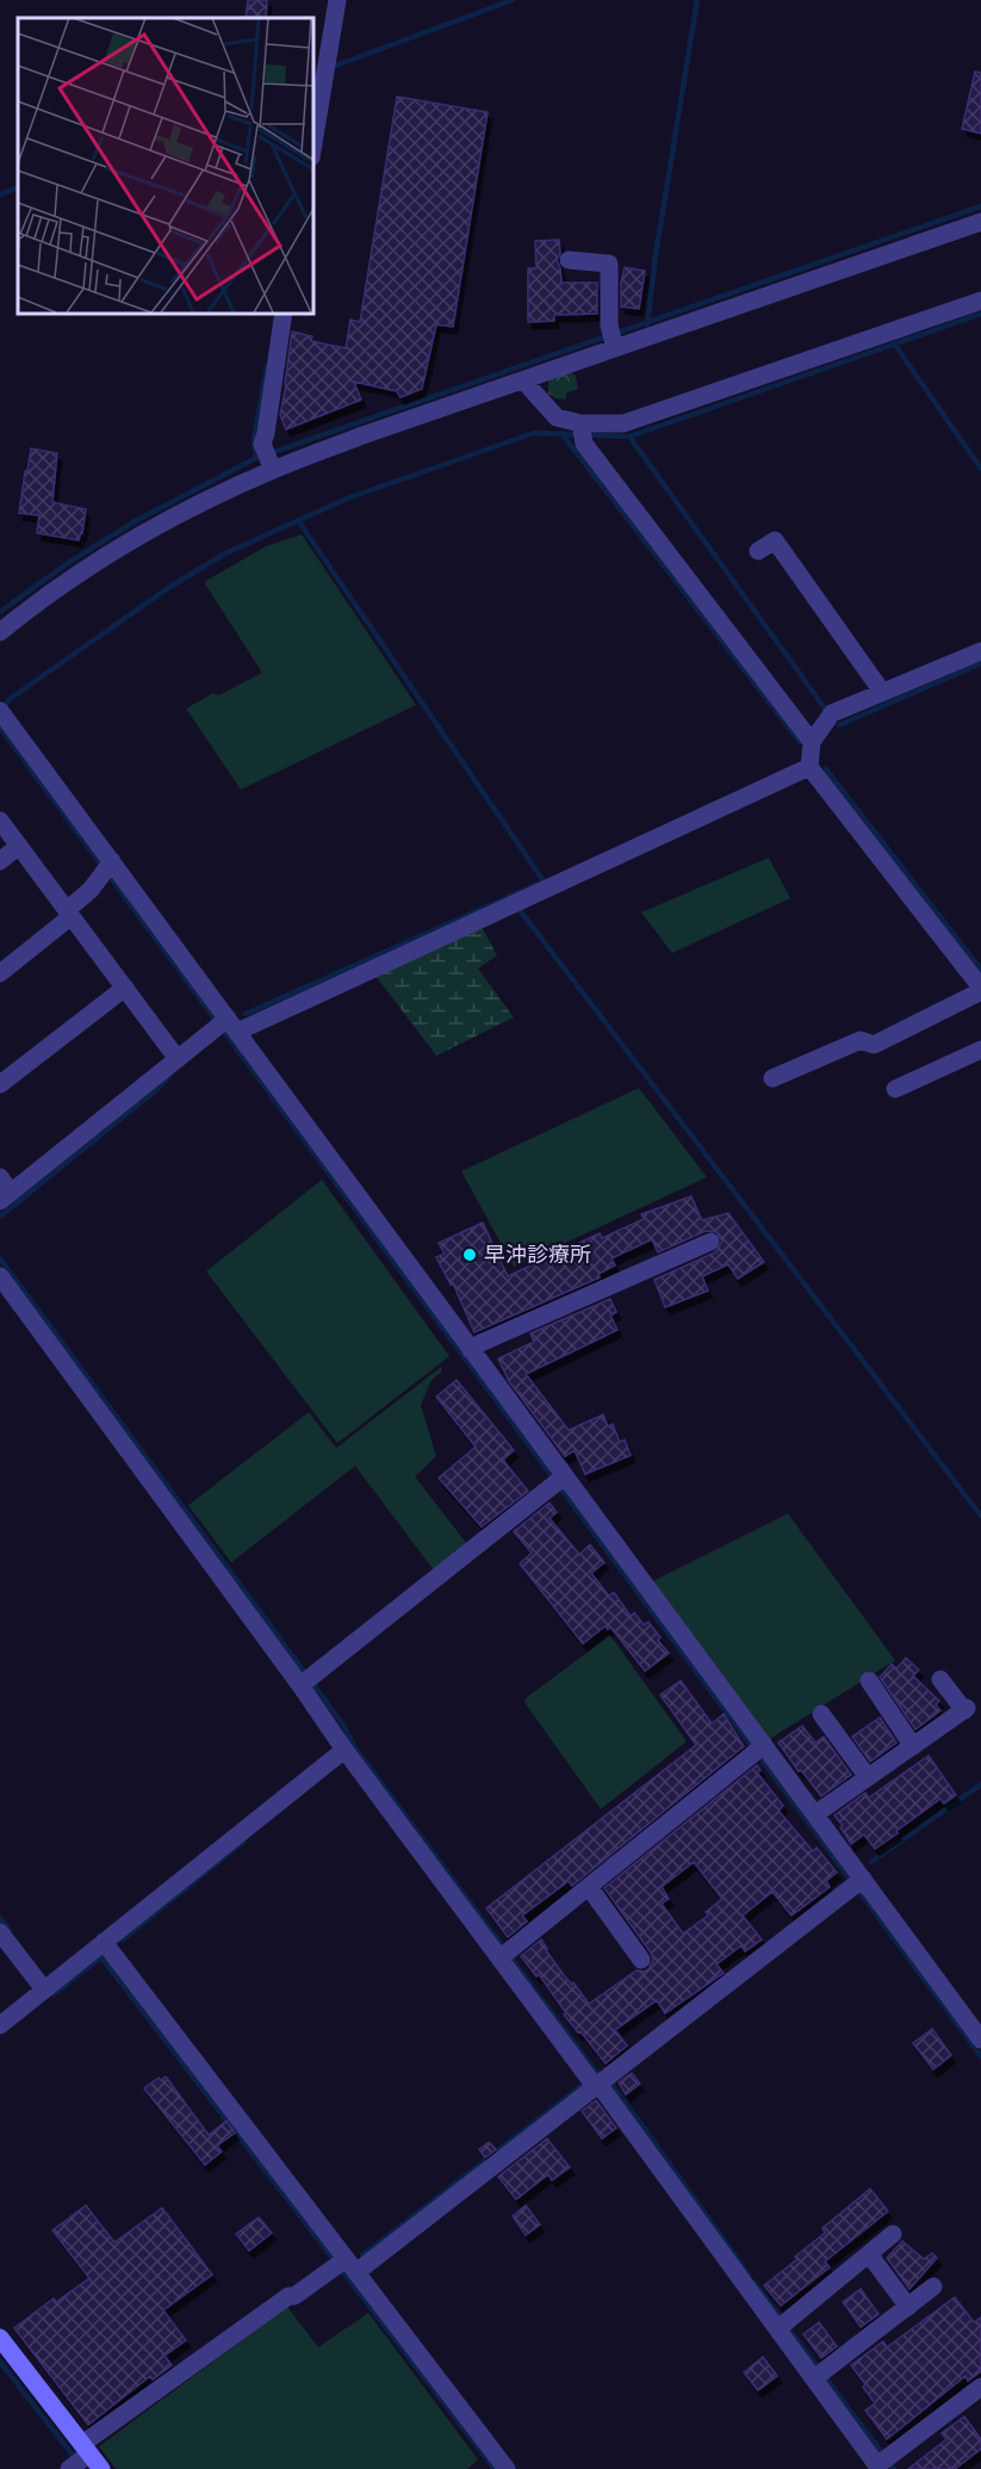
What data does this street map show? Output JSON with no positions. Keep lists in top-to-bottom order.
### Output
{
  "places": ["早沖診療所"]
}
